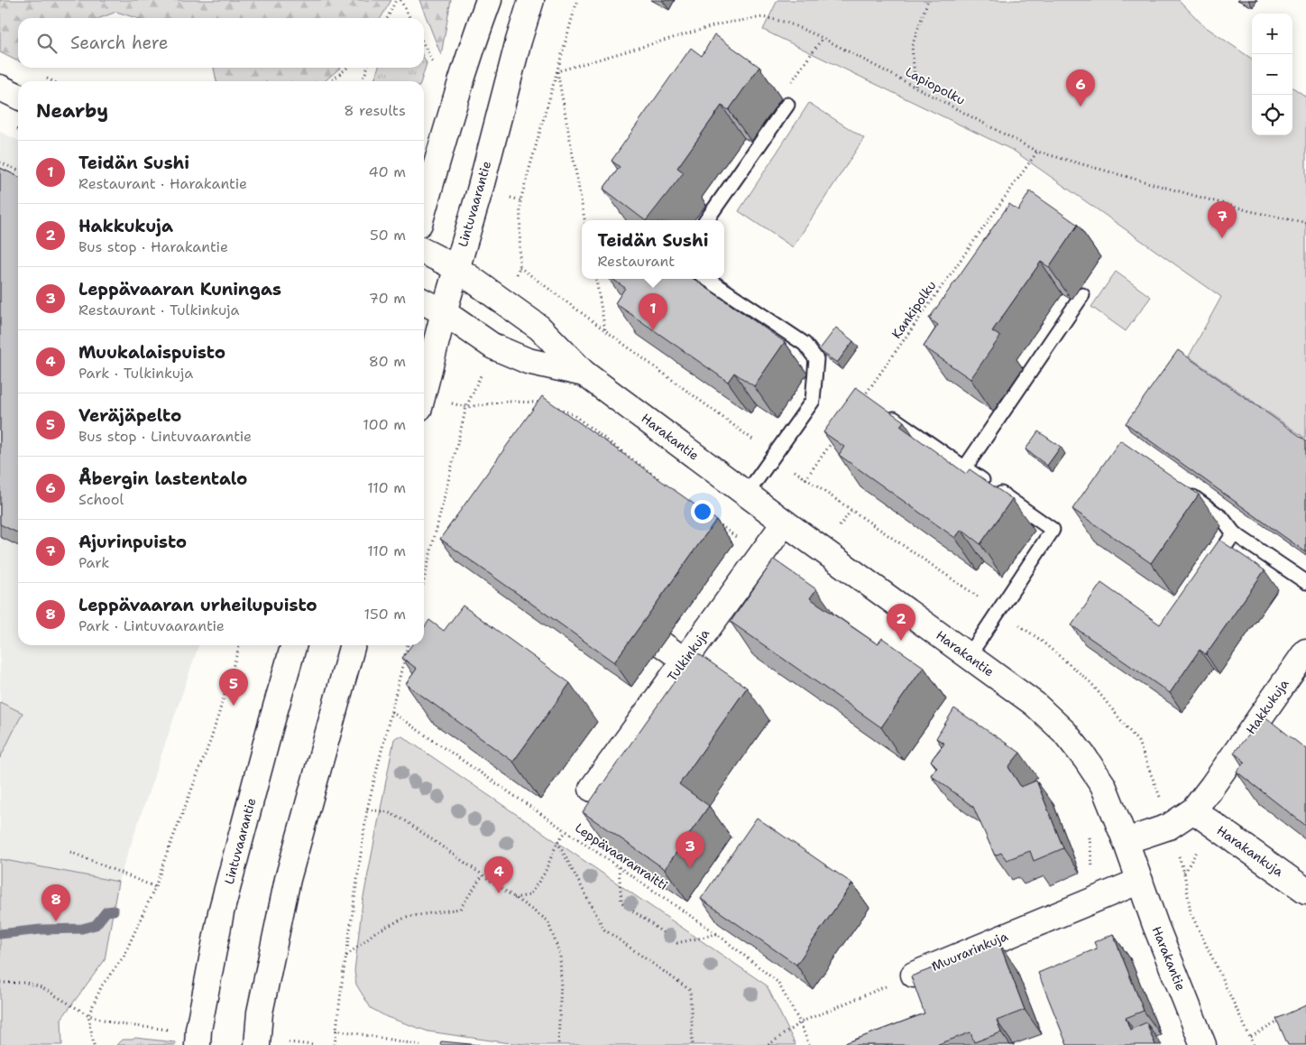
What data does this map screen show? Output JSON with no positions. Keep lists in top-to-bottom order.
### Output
{
  "streets": {
    "street": [
      "Lintuvaarantie",
      "Harakantie",
      "Tulkinkuja",
      "Hakkukuja",
      "Harakankuja",
      "Muurarinkuja"
    ],
    "path": ["Lapiopolku", "Kankipolku", "Leppävaaranraitti"]
  },
  "crossings": [
    ["Lapiopolku", "Kankipolku"],
    ["Lintuvaarantie", "Harakantie"],
    ["Harakantie", "Tulkinkuja"],
    ["Harakantie", "Hakkukuja"],
    ["Harakantie", "Muurarinkuja"],
    ["Hakkukuja", "Harakankuja"]
  ],
  "page": {
    "map_buttons": ["+", "−"],
    "search": "Search here",
    "pins": [
      "6",
      "7",
      "1",
      "2",
      "5",
      "3",
      "4",
      "8"
    ],
    "heading": ["Nearby", "8 results"],
    "list": [
      {
        "mark": "1",
        "name": "Teidän Sushi",
        "note": "Restaurant · Harakantie",
        "value": "40 m"
      },
      {
        "mark": "2",
        "name": "Hakkukuja",
        "note": "Bus stop · Harakantie",
        "value": "50 m"
      },
      {
        "mark": "3",
        "name": "Leppävaaran Kuningas",
        "note": "Restaurant · Tulkinkuja",
        "value": "70 m"
      },
      {
        "mark": "4",
        "name": "Muukalaispuisto",
        "note": "Park · Tulkinkuja",
        "value": "80 m"
      },
      {
        "mark": "5",
        "name": "Veräjäpelto",
        "note": "Bus stop · Lintuvaarantie",
        "value": "100 m"
      },
      {
        "mark": "6",
        "name": "Åbergin lastentalo",
        "note": "School",
        "value": "110 m"
      },
      {
        "mark": "7",
        "name": "Ajurinpuisto",
        "note": "Park",
        "value": "110 m"
      },
      {
        "mark": "8",
        "name": "Leppävaaran urheilupuisto",
        "note": "Park · Lintuvaarantie",
        "value": "150 m"
      }
    ],
    "popup": ["Teidän Sushi", "Restaurant"]
  }
}
